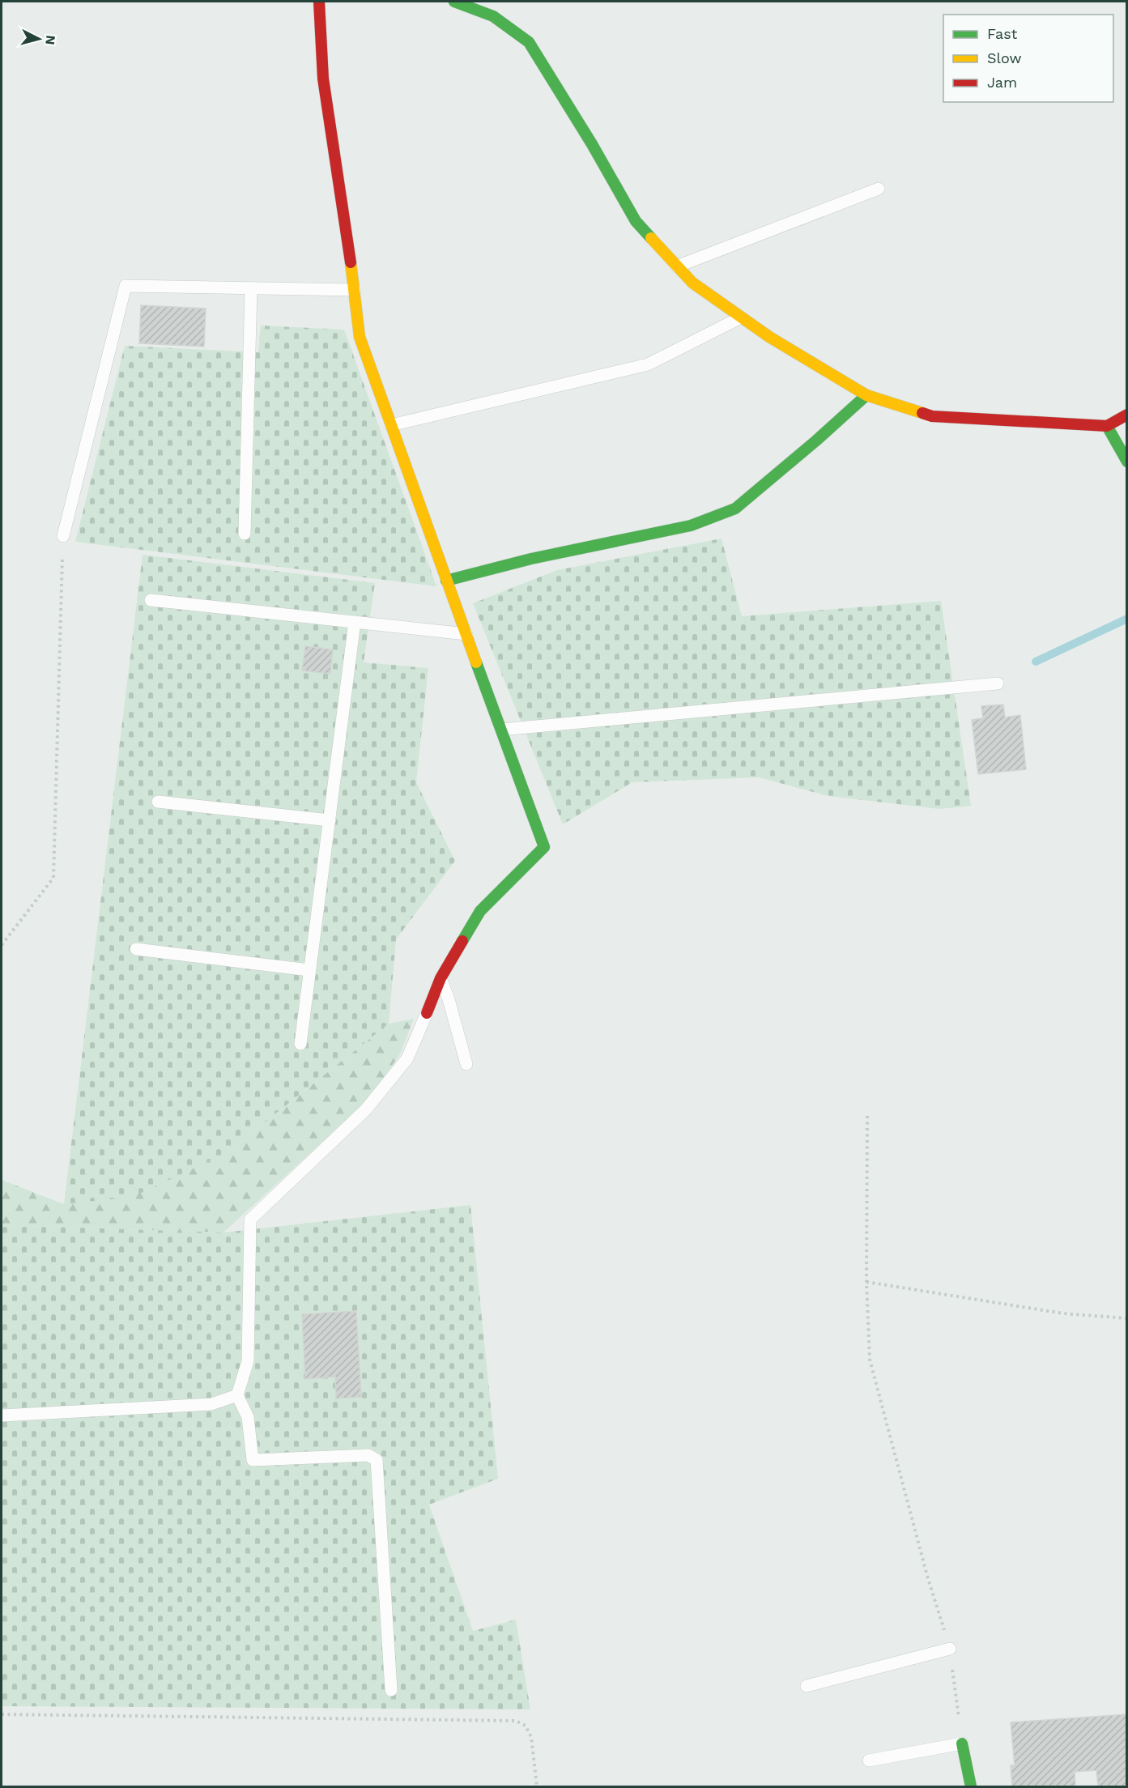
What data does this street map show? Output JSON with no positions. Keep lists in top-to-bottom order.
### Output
{
  "legend": ["Fast", "Slow", "Jam"],
  "north": "right"
}
